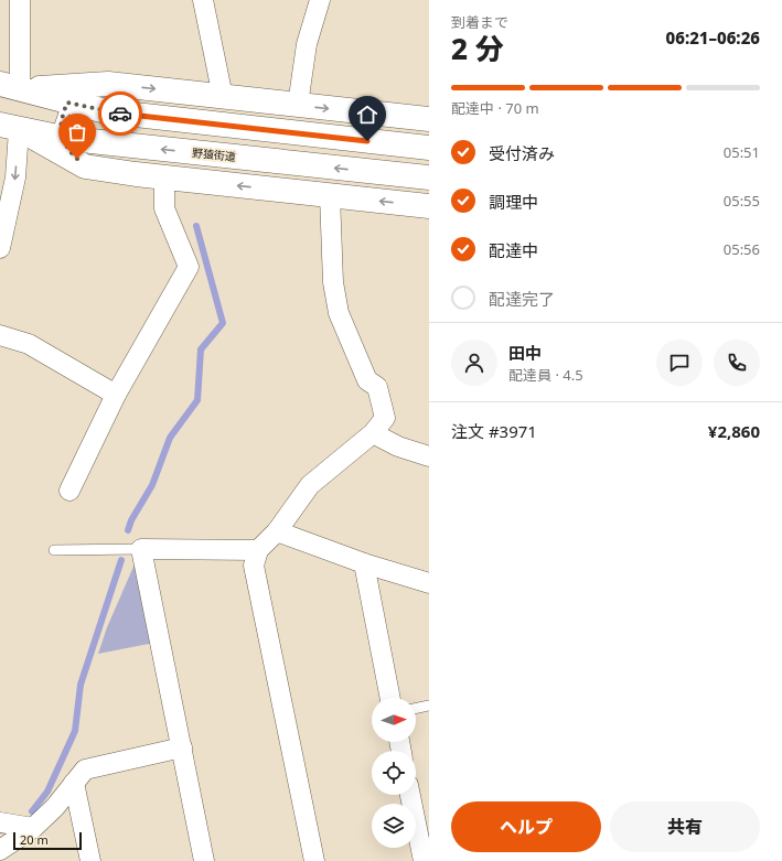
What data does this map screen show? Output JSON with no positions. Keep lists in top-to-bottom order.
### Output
{
  "streets": {
    "main road": ["野猿街道"]
  },
  "scale_bar": "20 m",
  "north": "right",
  "page": {
    "heading": ["2 分", "到着まで", "06:21–06:26"],
    "panel": [
      "田中",
      "配達員 · 4.5",
      "注文 #3971",
      "¥2,860"
    ],
    "bar": "配達中 · 70 m",
    "list": [
      ["受付済み", "05:51"],
      ["調理中", "05:55"],
      ["配達中", "05:56"],
      "配達完了"
    ],
    "buttons": ["ヘルプ", "共有"],
    "scale": "20 m"
  }
}
